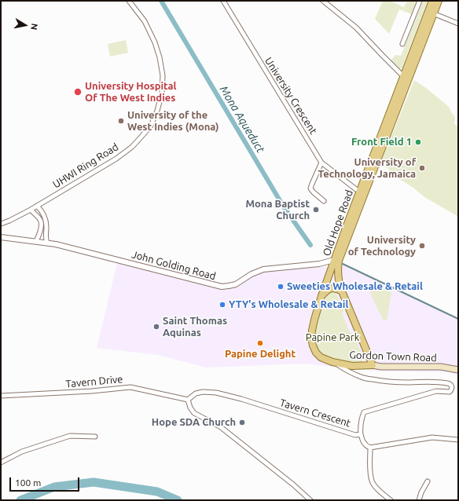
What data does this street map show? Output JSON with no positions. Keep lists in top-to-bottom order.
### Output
{
  "streets": {
    "main road": ["Old Hope Road", "Gordon Town Road"],
    "street": [
      "University Crescent",
      "UHWI Ring Road",
      "John Golding Road",
      "Tavern Drive",
      "Tavern Crescent"
    ]
  },
  "crossings": [
    ["Old Hope Road", "John Golding Road"],
    ["Old Hope Road", "Gordon Town Road"],
    ["Old Hope Road", "Tavern Crescent"],
    ["Gordon Town Road", "Tavern Crescent"],
    ["Tavern Drive", "Tavern Crescent"]
  ],
  "water": ["Mona Aqueduct"],
  "parks": ["Papine Park"],
  "places": [
    "University Hospital Of The West Indies",
    "University of the West Indies (Mona)",
    "Front Field 1",
    "University of Technology, Jamaica",
    "Mona Baptist Church",
    "University of Technology",
    "Sweeties Wholesale & Retail",
    "YTY's Wholesale & Retail",
    "Saint Thomas Aquinas",
    "Papine Delight",
    "Hope SDA Church"
  ],
  "scale_bar": "100 m",
  "north": "right"
}
